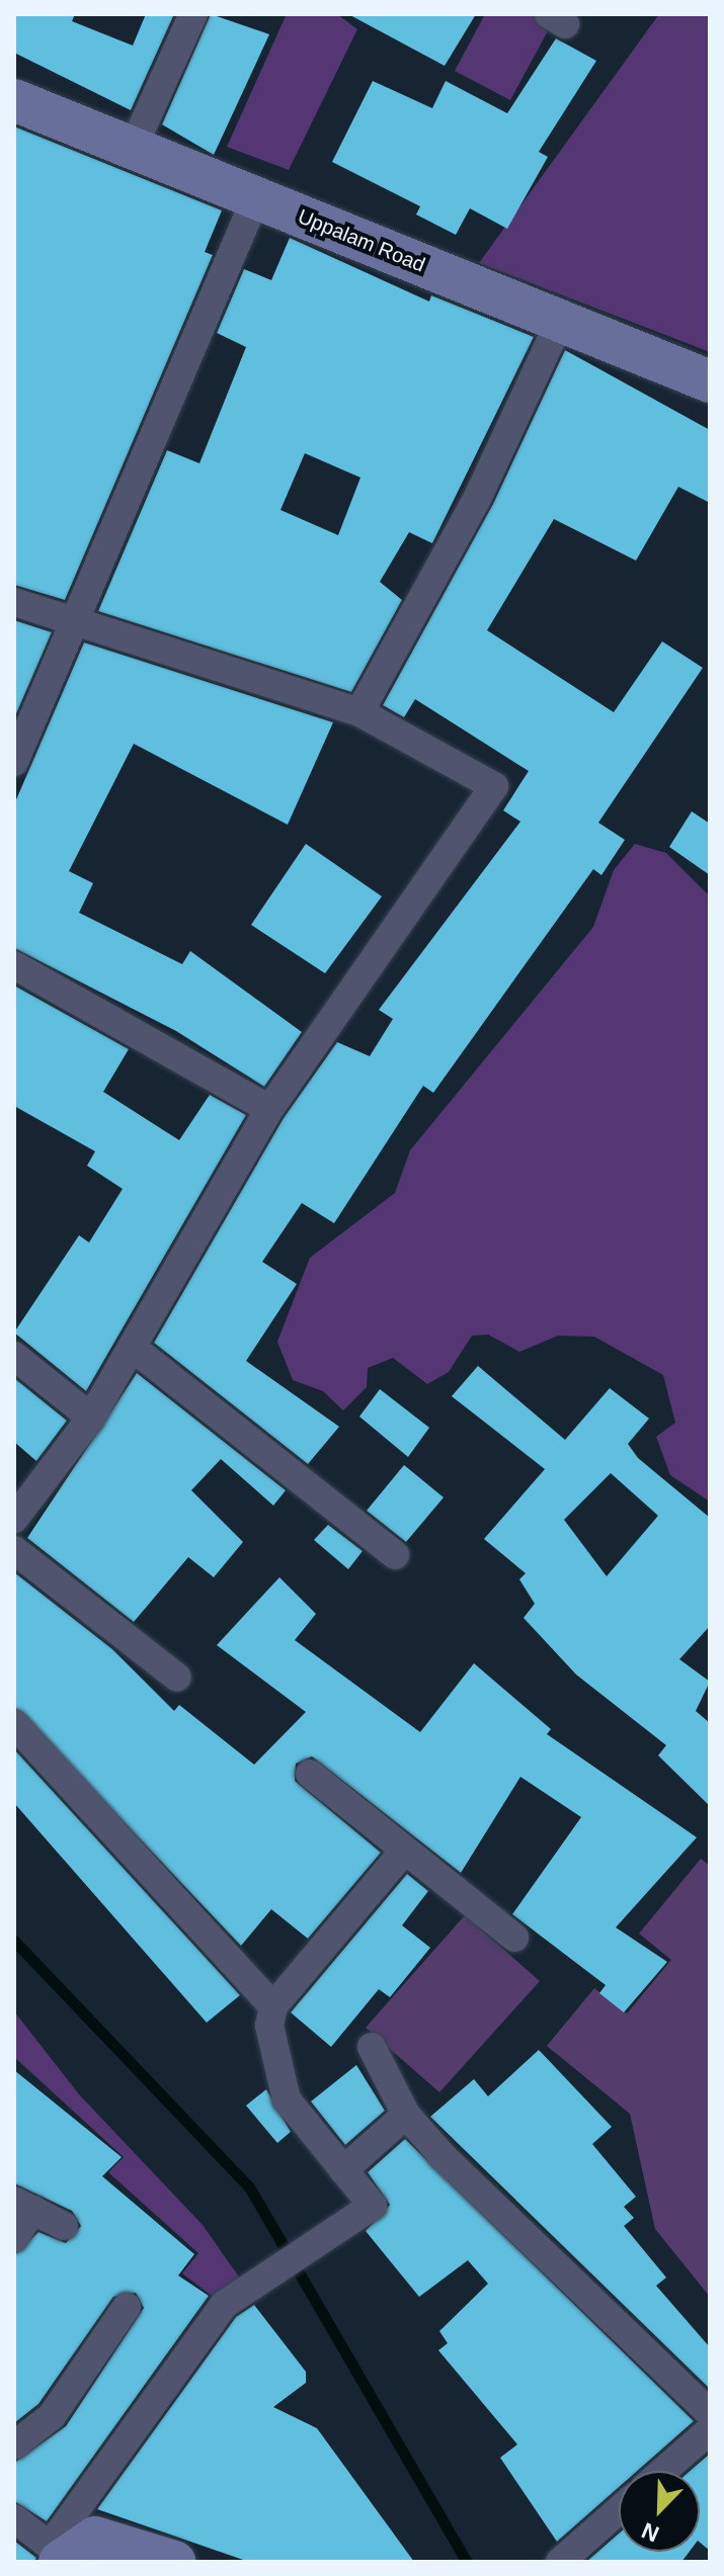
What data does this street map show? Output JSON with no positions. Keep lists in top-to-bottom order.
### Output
{
  "streets": {
    "main road": ["Uppalam Road"]
  },
  "north": "bottom left"
}
